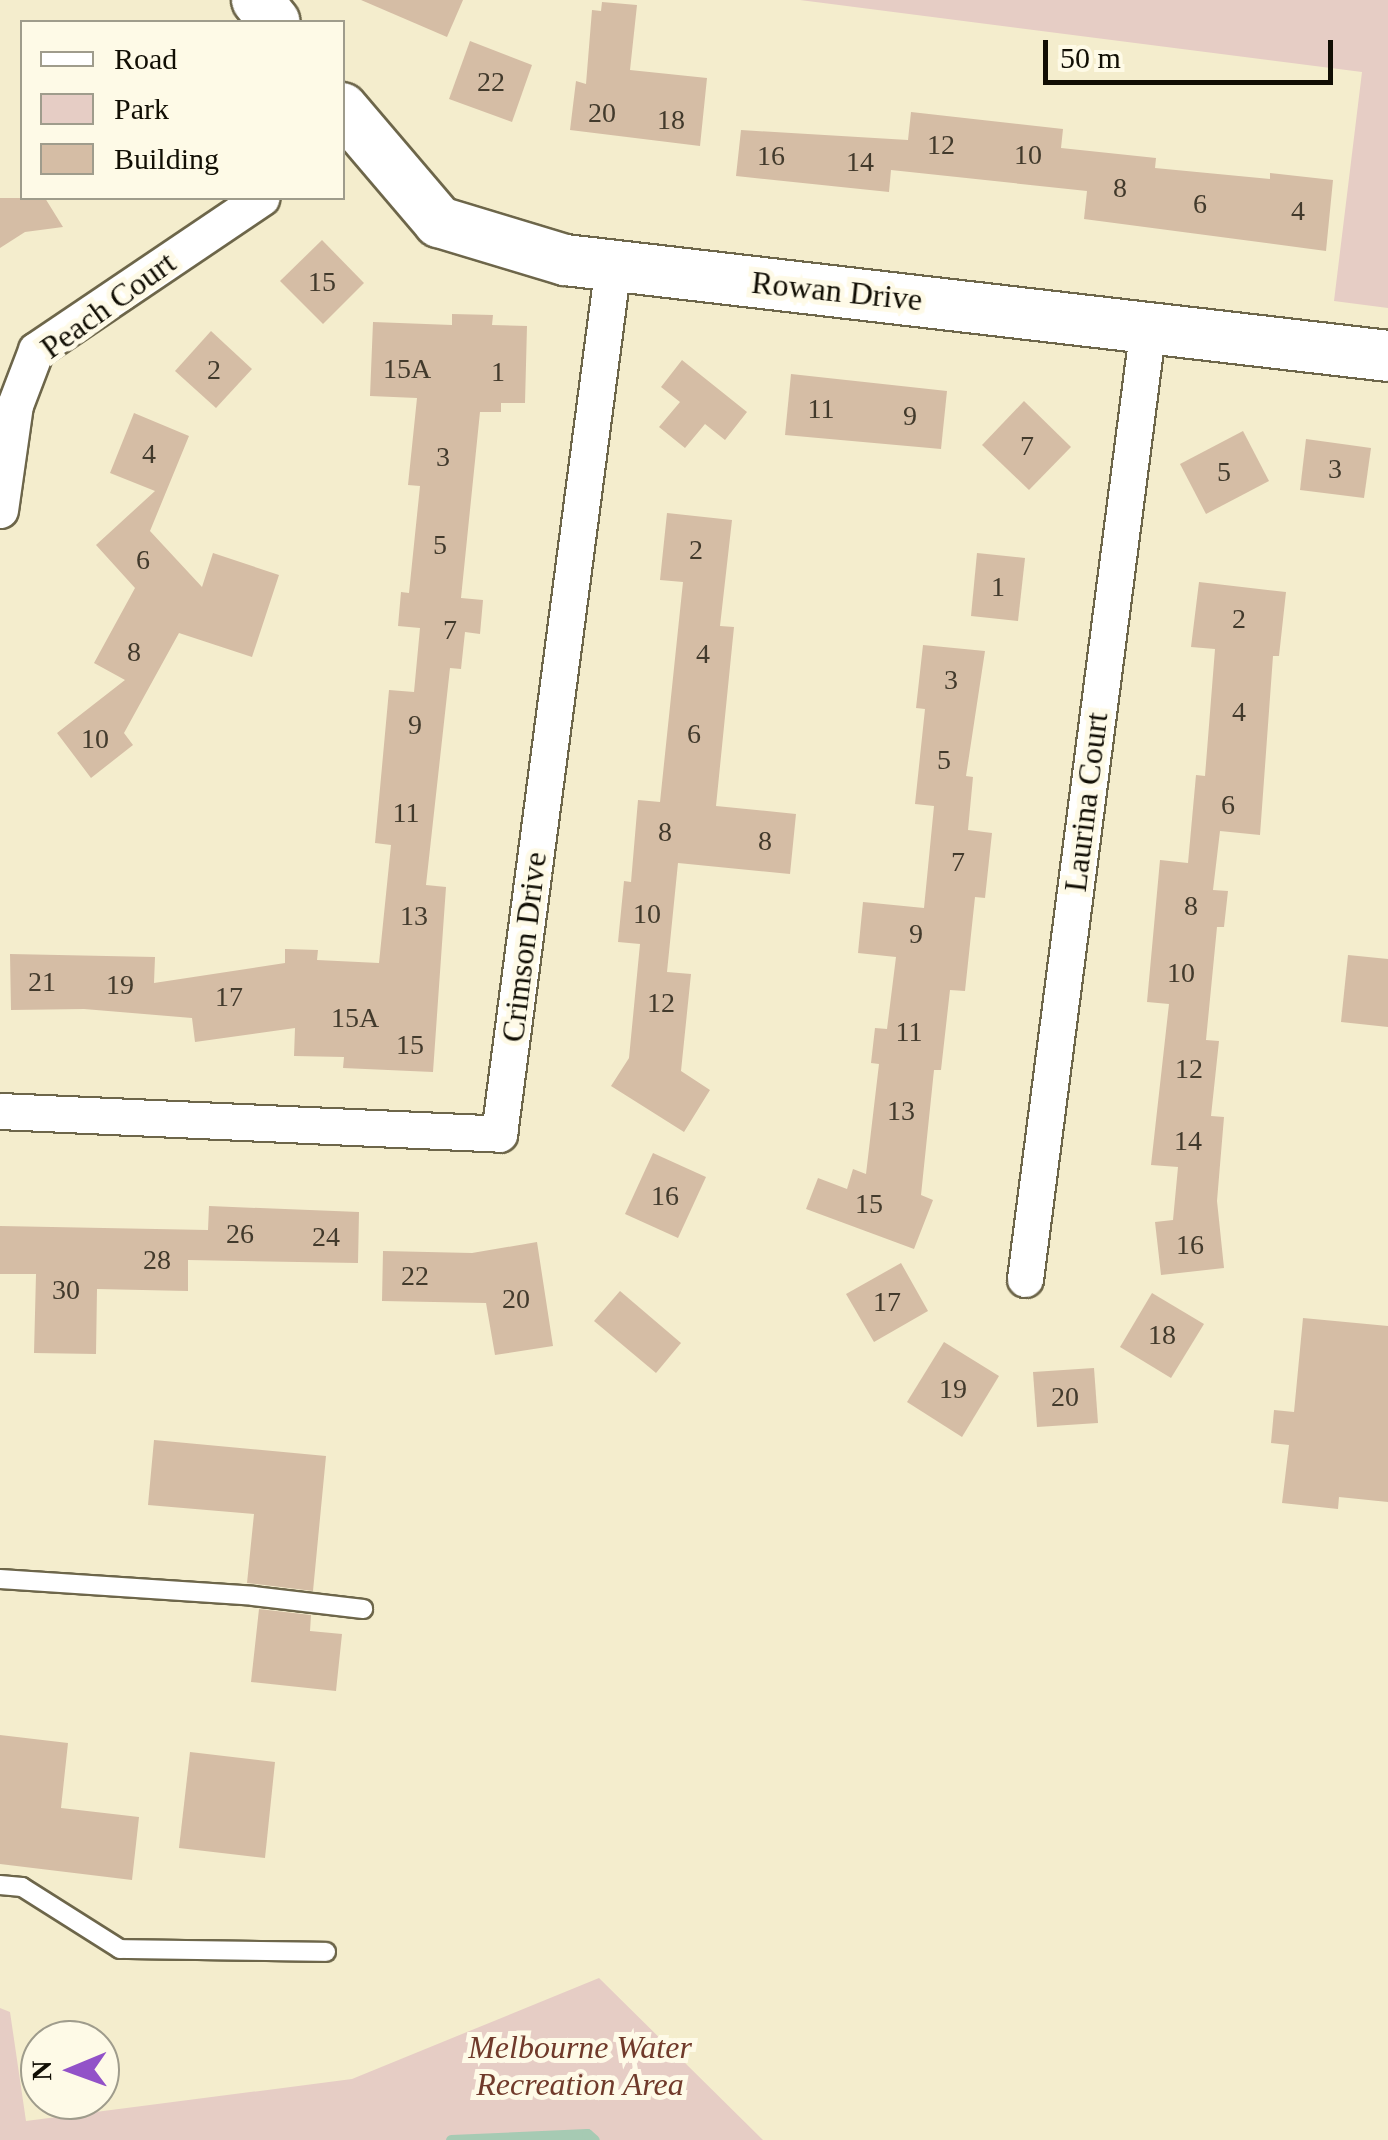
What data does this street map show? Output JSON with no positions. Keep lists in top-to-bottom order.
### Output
{
  "streets": {
    "street": [
      "Rowan Drive",
      "Peach Court",
      "Laurina Court",
      "Crimson Drive"
    ]
  },
  "crossings": [
    ["Rowan Drive", "Laurina Court"],
    ["Rowan Drive", "Crimson Drive"]
  ],
  "parks": ["Melbourne Water Recreation Area"],
  "house_numbers": [
    "22",
    "20",
    "18",
    "12",
    "10",
    "16",
    "14",
    "8",
    "6",
    "4",
    "15",
    "15A",
    "2",
    "1",
    "11",
    "9",
    "7",
    "4",
    "3",
    "3",
    "5",
    "5",
    "2",
    "6",
    "1",
    "2",
    "7",
    "8",
    "4",
    "3",
    "4",
    "9",
    "6",
    "10",
    "5",
    "6",
    "11",
    "8",
    "8",
    "7",
    "8",
    "10",
    "13",
    "9",
    "10",
    "21",
    "19",
    "17",
    "12",
    "15A",
    "11",
    "15",
    "12",
    "13",
    "14",
    "16",
    "15",
    "26",
    "24",
    "16",
    "28",
    "22",
    "30",
    "20",
    "17",
    "18",
    "19",
    "20"
  ],
  "legend": ["Road", "Park", "Building"],
  "scale_bar": "50 m",
  "north": "left"
}
